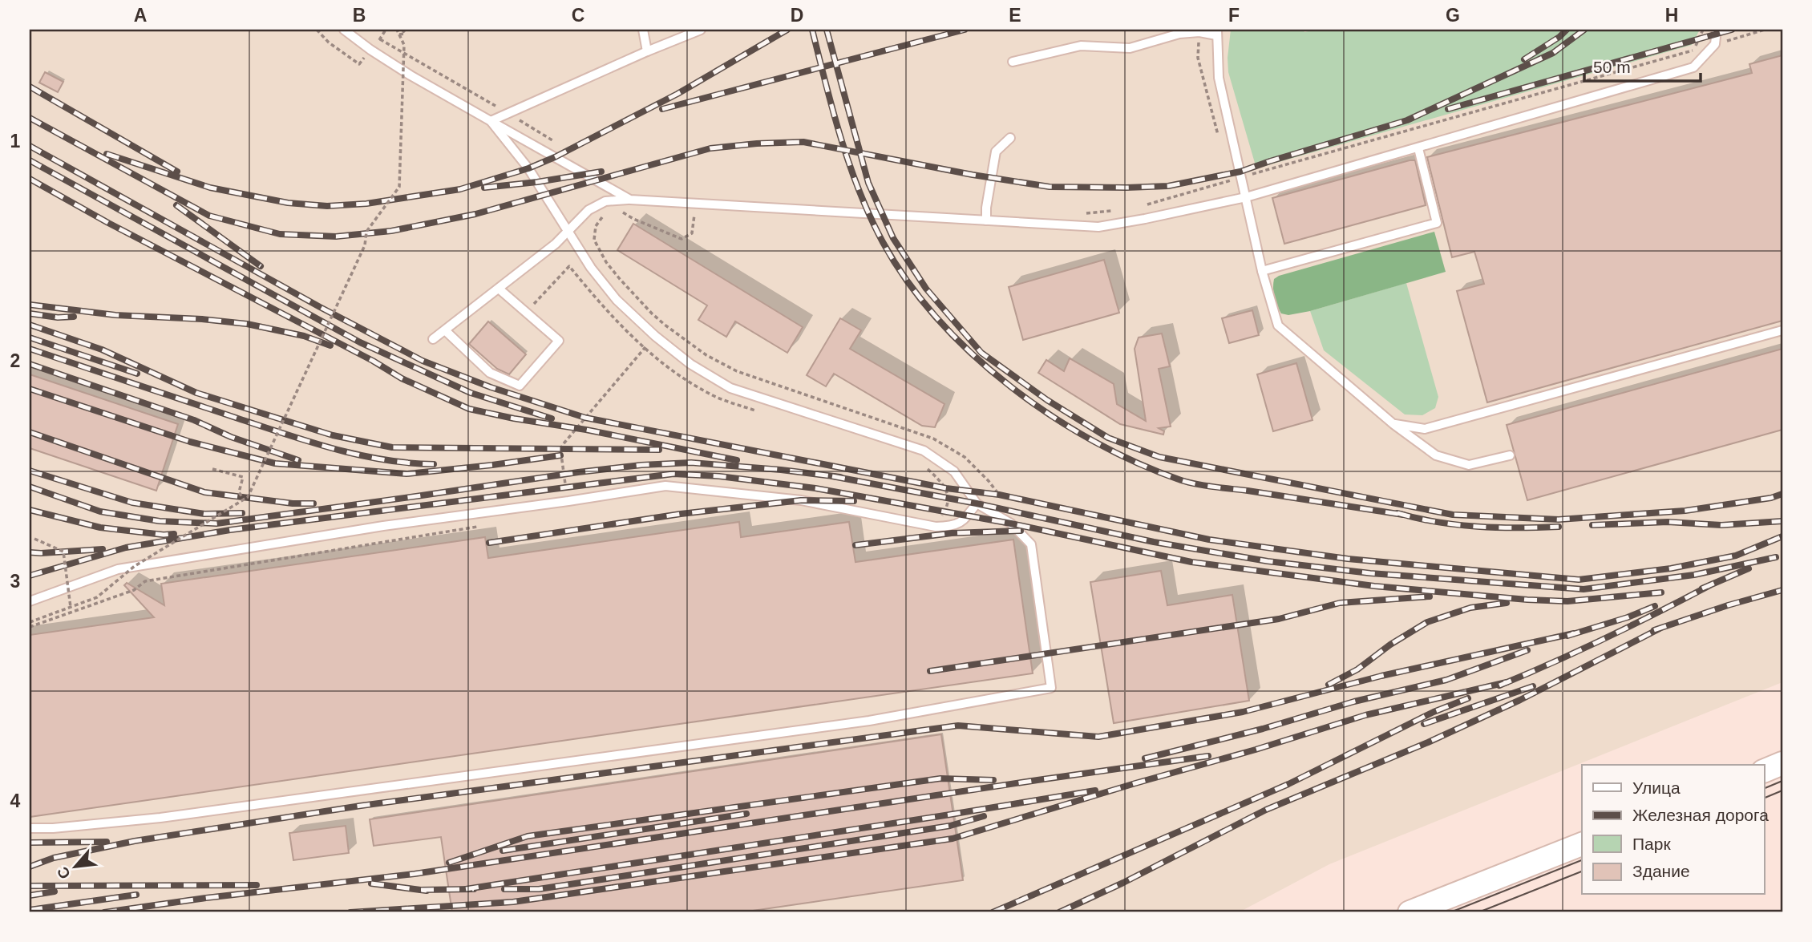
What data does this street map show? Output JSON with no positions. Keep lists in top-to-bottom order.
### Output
{
  "legend": [
    "Улица",
    "Железная дорога",
    "Парк",
    "Здание"
  ],
  "scale_bar": "50 m",
  "north": "bottom left",
  "grid": {
    "columns": [
      "A",
      "B",
      "C",
      "D",
      "E",
      "F",
      "G",
      "H"
    ],
    "rows": [
      "1",
      "2",
      "3",
      "4"
    ]
  }
}
